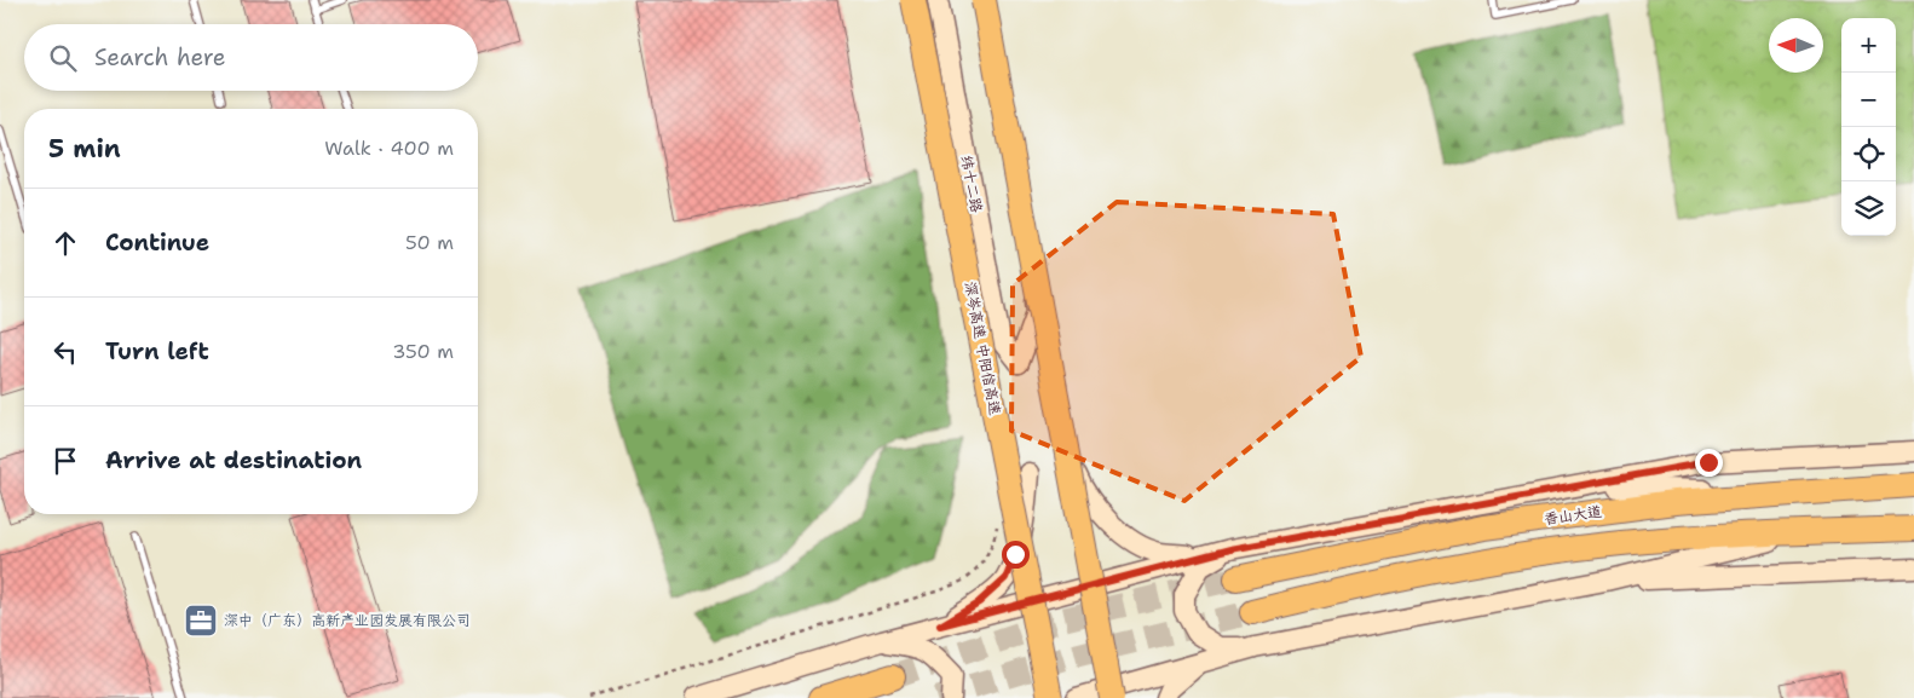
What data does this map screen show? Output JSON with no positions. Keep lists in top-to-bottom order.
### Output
{
  "streets": {
    "highway": ["深岑高速 中阳信高速", "香山大道"],
    "main road": ["纬十二路"]
  },
  "places": {
    "office": ["深中（广东）高新产业园发展有限公司"]
  },
  "north": "left",
  "page": {
    "map_buttons": ["+", "−"],
    "search": "Search here",
    "heading": ["5 min", "Walk · 400 m"],
    "list": [
      ["Continue", "50 m"],
      ["Turn left", "350 m"],
      "Arrive at destination"
    ]
  }
}
